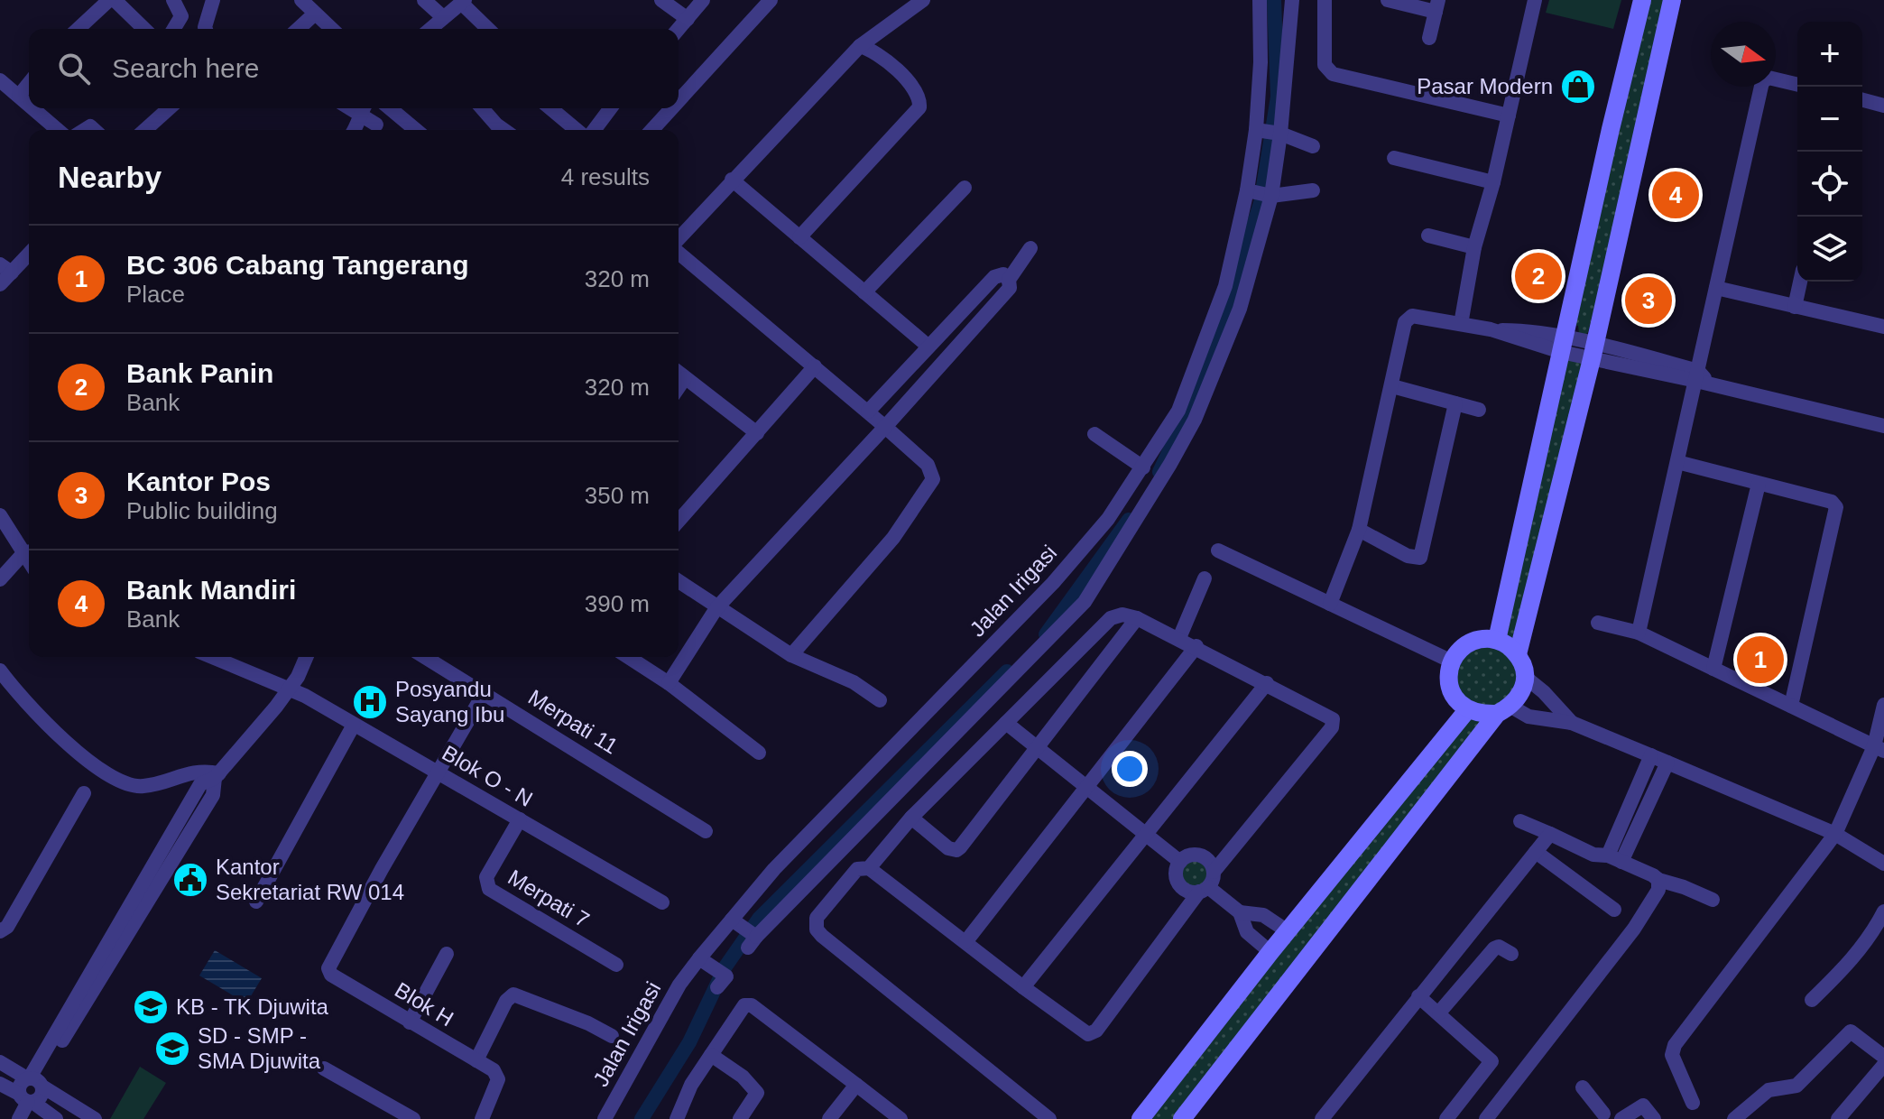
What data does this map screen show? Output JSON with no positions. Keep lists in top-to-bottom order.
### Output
{
  "streets": {
    "street": [
      "Jalan Irigasi",
      "Merpati 11",
      "Blok O - N",
      "Merpati 7",
      "Blok H"
    ]
  },
  "crossings": [
    ["Blok O - N", "Merpati 7"],
    ["Blok O - N", "Blok H"]
  ],
  "places": {
    "shop": ["Pasar Modern"],
    "hospital": ["Posyandu Sayang Ibu"],
    "public building": ["Kantor Sekretariat RW 014"],
    "school or university": ["KB - TK Djuwita", "SD - SMP - SMA Djuwita"]
  },
  "north": "right",
  "page": {
    "map_buttons": ["+", "−"],
    "search": "Search here",
    "heading": ["Nearby", "4 results"],
    "pins": [
      "4",
      "2",
      "3",
      "1"
    ],
    "list": [
      {
        "mark": "1",
        "name": "BC 306 Cabang Tangerang",
        "note": "Place",
        "value": "320 m"
      },
      {
        "mark": "2",
        "name": "Bank Panin",
        "note": "Bank",
        "value": "320 m"
      },
      {
        "mark": "3",
        "name": "Kantor Pos",
        "note": "Public building",
        "value": "350 m"
      },
      {
        "mark": "4",
        "name": "Bank Mandiri",
        "note": "Bank",
        "value": "390 m"
      }
    ]
  }
}
